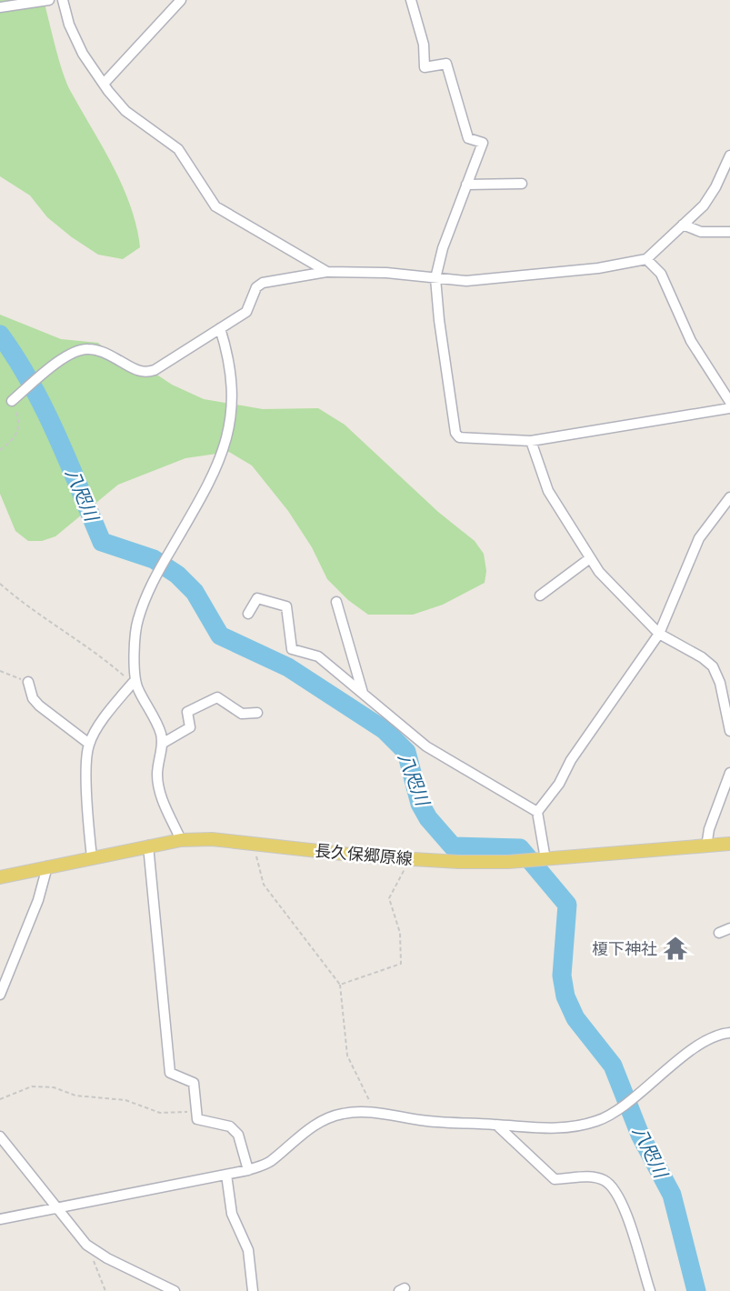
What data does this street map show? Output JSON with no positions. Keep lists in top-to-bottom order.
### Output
{
  "streets": {
    "main road": ["長久保郷原線"]
  },
  "water": ["八咫川"],
  "places": {
    "temple": ["榎下神社"]
  }
}
